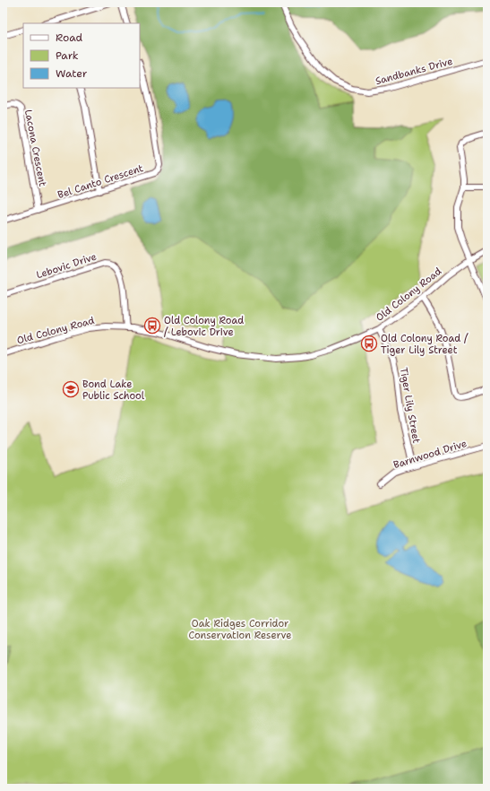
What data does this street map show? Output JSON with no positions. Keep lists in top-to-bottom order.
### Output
{
  "streets": {
    "street": [
      "Sandbanks Drive",
      "Lacona Crescent",
      "Bel Canto Crescent",
      "Lebovic Drive",
      "Old Colony Road",
      "Tiger Lily Street",
      "Barnwood Drive"
    ]
  },
  "crossings": [
    ["Lacona Crescent", "Bel Canto Crescent"],
    ["Lebovic Drive", "Old Colony Road"],
    ["Old Colony Road", "Tiger Lily Street"],
    ["Tiger Lily Street", "Barnwood Drive"]
  ],
  "parks": ["Oak Ridges Corridor Conservation Reserve"],
  "places": {
    "bus stop": ["Old Colony Road / Lebovic Drive", "Old Colony Road / Tiger Lily Street"],
    "school or university": ["Bond Lake Public School"]
  },
  "legend": ["Road", "Park", "Water"]
}
